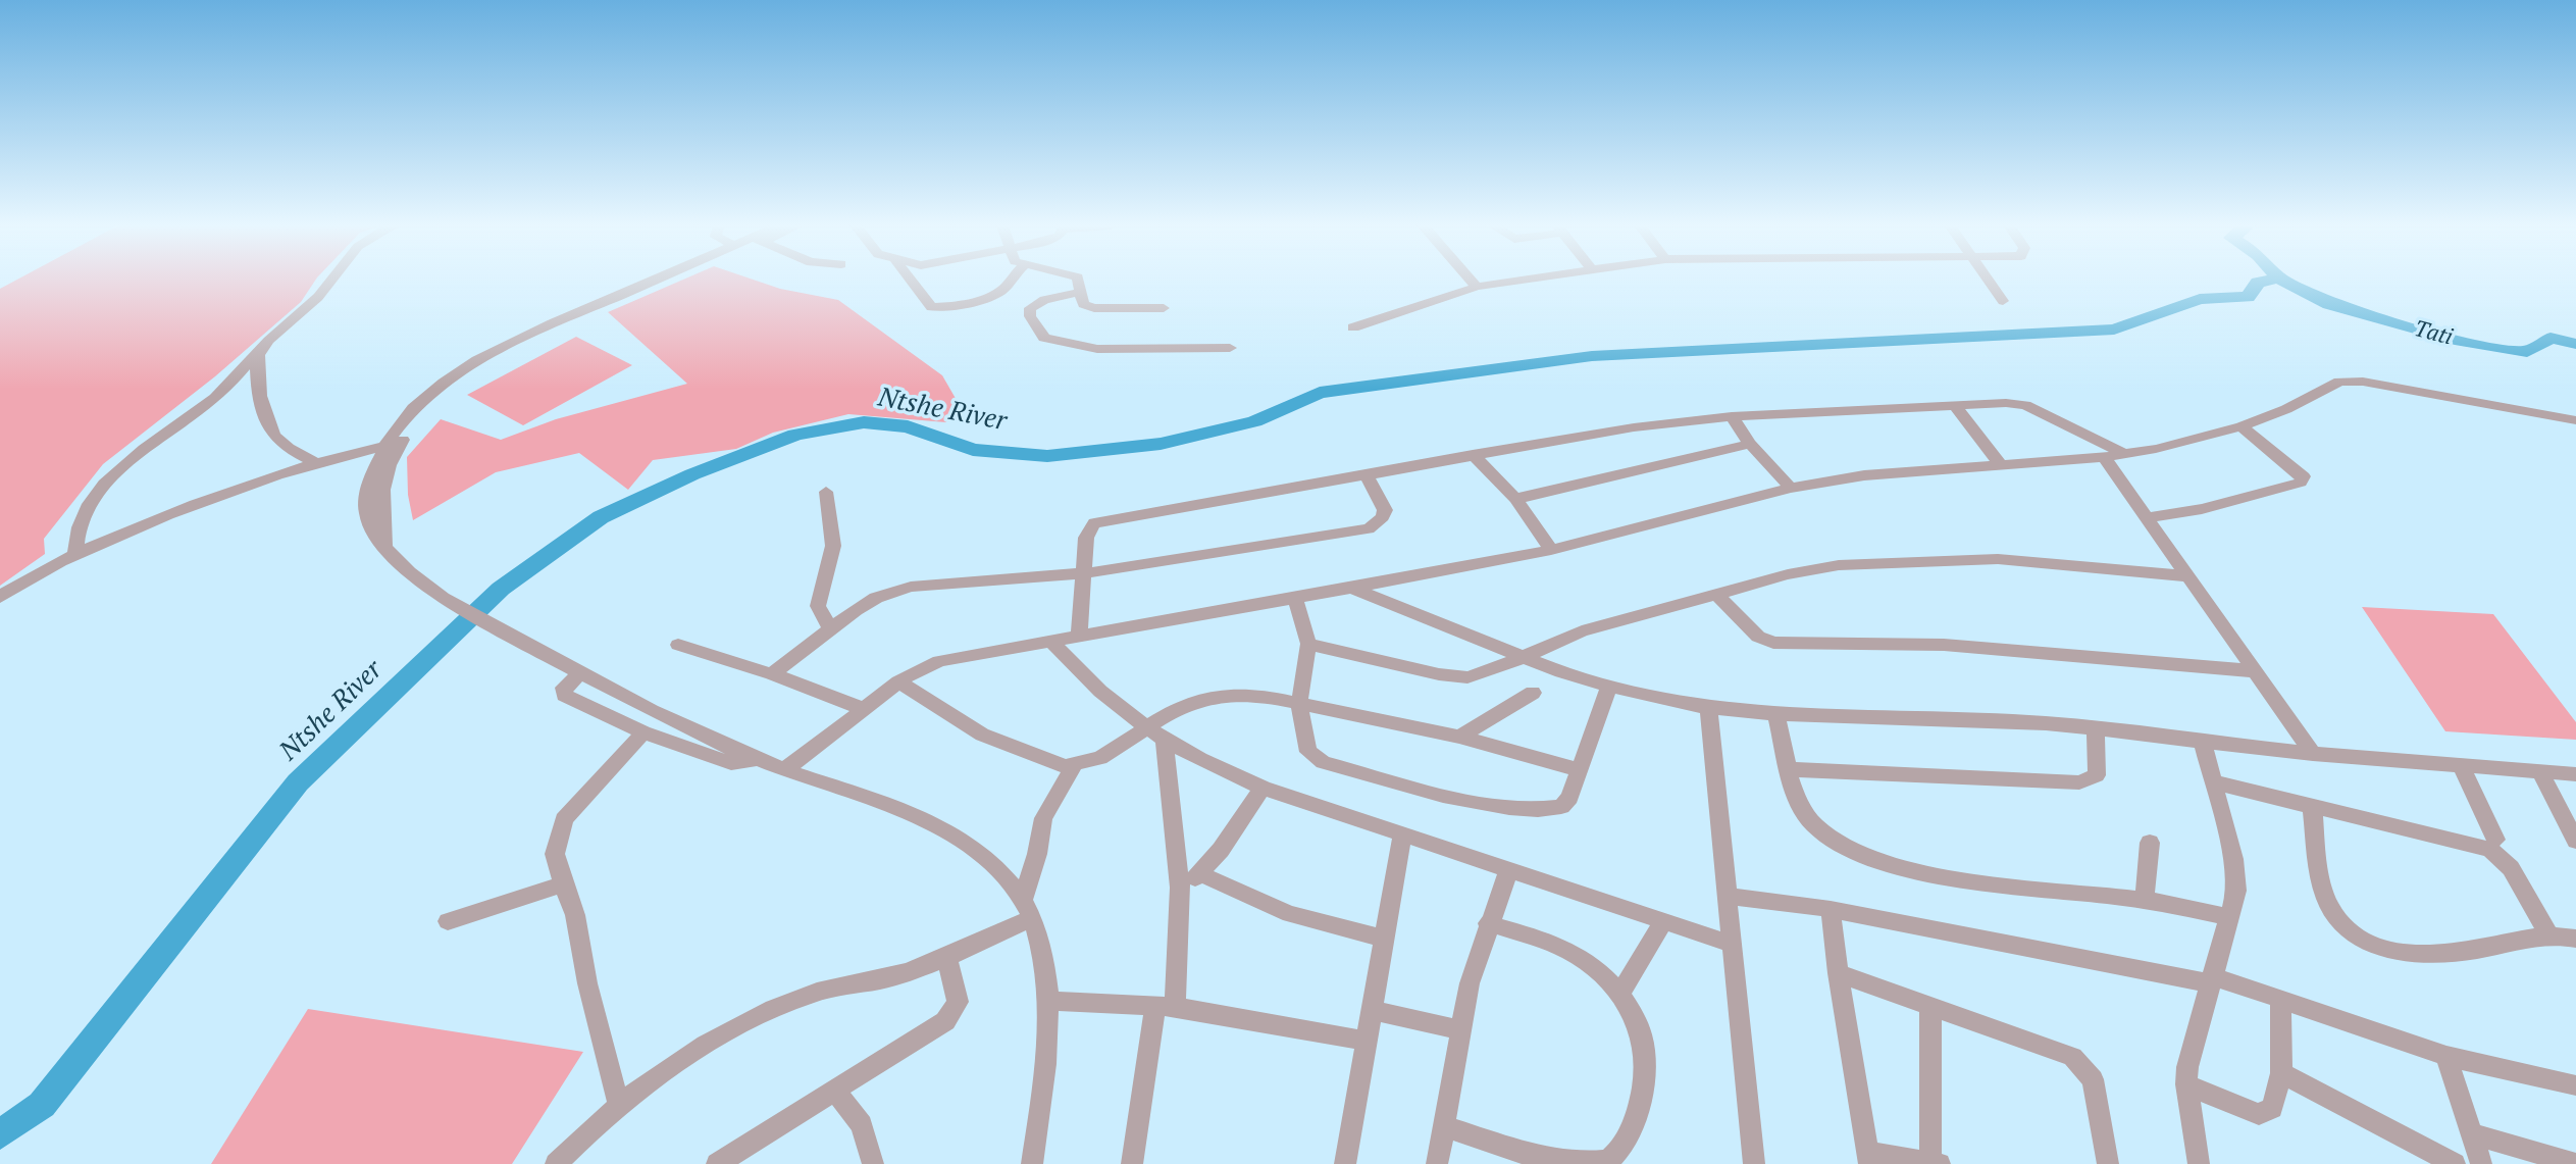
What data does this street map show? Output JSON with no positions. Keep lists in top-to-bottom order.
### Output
{
  "water": ["Tati", "Ntshe River"]
}
